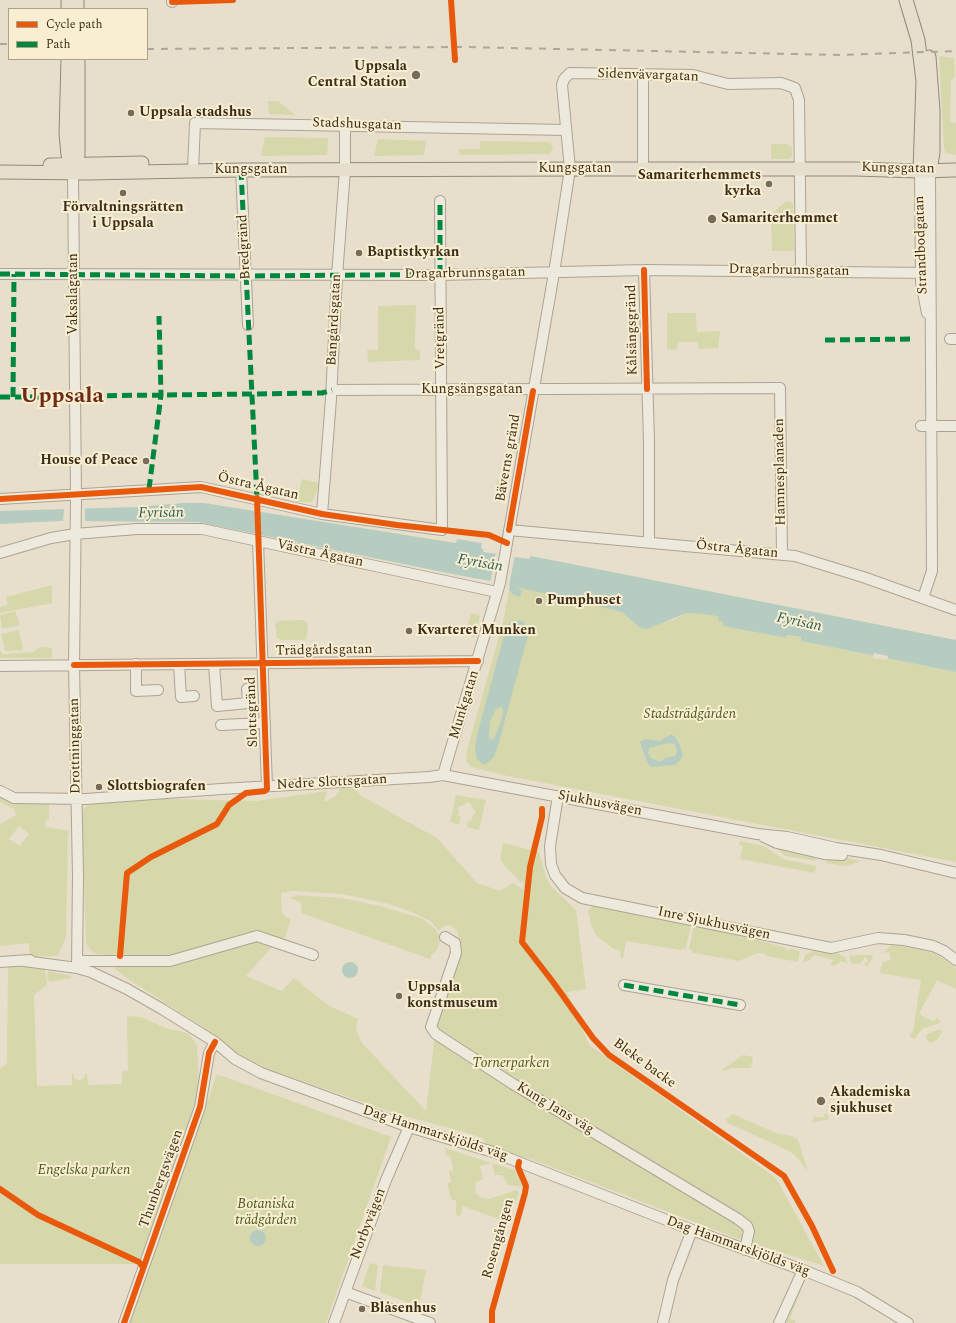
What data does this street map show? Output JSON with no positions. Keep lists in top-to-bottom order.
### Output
{
  "streets": {
    "main road": ["Kungsgatan", "Strandbodgatan", "Vaksalagatan"],
    "street": [
      "Sidenvävargatan",
      "Stadshusgatan",
      "Bredgränd",
      "Dragarbrunnsgatan",
      "Bangårdsgatan",
      "Kålsängsgränd",
      "Vretgränd",
      "Kungsängsgatan",
      "Bäverns gränd",
      "Hamnesplanaden",
      "Östra Ågatan",
      "Västra Ågatan",
      "Trädgårdsgatan",
      "Munkgatan",
      "Slottsgränd",
      "Drottninggatan",
      "Nedre Slottsgatan",
      "Sjukhusvägen",
      "Inre Sjukhusvägen",
      "Kung Jans väg",
      "Dag Hammarskjölds väg",
      "Thunbergsvägen",
      "Norbyvägen"
    ],
    "cycle path": ["Bleke backe", "Rosengången"]
  },
  "crossings": [
    ["Sidenvävargatan", "Kungsgatan"],
    ["Sidenvävargatan", "Bäverns gränd"],
    ["Stadshusgatan", "Kungsgatan"],
    ["Stadshusgatan", "Bangårdsgatan"],
    ["Stadshusgatan", "Bäverns gränd"],
    ["Kungsgatan", "Strandbodgatan"],
    ["Kungsgatan", "Bredgränd"],
    ["Kungsgatan", "Vaksalagatan"],
    ["Kungsgatan", "Bangårdsgatan"],
    ["Kungsgatan", "Bäverns gränd"],
    ["Strandbodgatan", "Dragarbrunnsgatan"],
    ["Strandbodgatan", "Östra Ågatan"],
    ["Bredgränd", "Dragarbrunnsgatan"],
    ["Dragarbrunnsgatan", "Vaksalagatan"],
    ["Dragarbrunnsgatan", "Bangårdsgatan"],
    ["Dragarbrunnsgatan", "Kålsängsgränd"],
    ["Dragarbrunnsgatan", "Vretgränd"],
    ["Dragarbrunnsgatan", "Bäverns gränd"],
    ["Vaksalagatan", "Östra Ågatan"],
    ["Vaksalagatan", "Drottninggatan"],
    ["Bangårdsgatan", "Kungsängsgatan"],
    ["Bangårdsgatan", "Östra Ågatan"],
    ["Kålsängsgränd", "Kungsängsgatan"],
    ["Kålsängsgränd", "Östra Ågatan"],
    ["Vretgränd", "Kungsängsgatan"],
    ["Vretgränd", "Östra Ågatan"],
    ["Kungsängsgatan", "Bäverns gränd"],
    ["Kungsängsgatan", "Hamnesplanaden"],
    ["Bäverns gränd", "Östra Ågatan"],
    ["Bäverns gränd", "Munkgatan"],
    ["Hamnesplanaden", "Östra Ågatan"],
    ["Östra Ågatan", "Drottninggatan"],
    ["Västra Ågatan", "Munkgatan"],
    ["Västra Ågatan", "Slottsgränd"],
    ["Västra Ågatan", "Drottninggatan"],
    ["Trädgårdsgatan", "Munkgatan"],
    ["Trädgårdsgatan", "Slottsgränd"],
    ["Trädgårdsgatan", "Drottninggatan"],
    ["Munkgatan", "Nedre Slottsgatan"],
    ["Munkgatan", "Sjukhusvägen"],
    ["Slottsgränd", "Nedre Slottsgatan"],
    ["Drottninggatan", "Nedre Slottsgatan"],
    ["Drottninggatan", "Dag Hammarskjölds väg"],
    ["Nedre Slottsgatan", "Sjukhusvägen"],
    ["Sjukhusvägen", "Inre Sjukhusvägen"],
    ["Kung Jans väg", "Dag Hammarskjölds väg"],
    ["Dag Hammarskjölds väg", "Thunbergsvägen"],
    ["Dag Hammarskjölds väg", "Norbyvägen"]
  ],
  "districts": ["Uppsala"],
  "water": ["Fyrisån"],
  "parks": [
    "Stadsträdgården",
    "Tornerparken",
    "Engelska parken",
    "Botaniska trädgården"
  ],
  "places": [
    "Uppsala Central Station",
    "Uppsala stadshus",
    "Samariterhemmets kyrka",
    "Förvaltningsrätten i Uppsala",
    "Samariterhemmet",
    "Baptistkyrkan",
    "House of Peace",
    "Pumphuset",
    "Kvarteret Munken",
    "Slottsbiografen",
    "Uppsala konstmuseum",
    "Akademiska sjukhuset",
    "Blåsenhus"
  ],
  "legend": ["Cycle path", "Path"]
}
